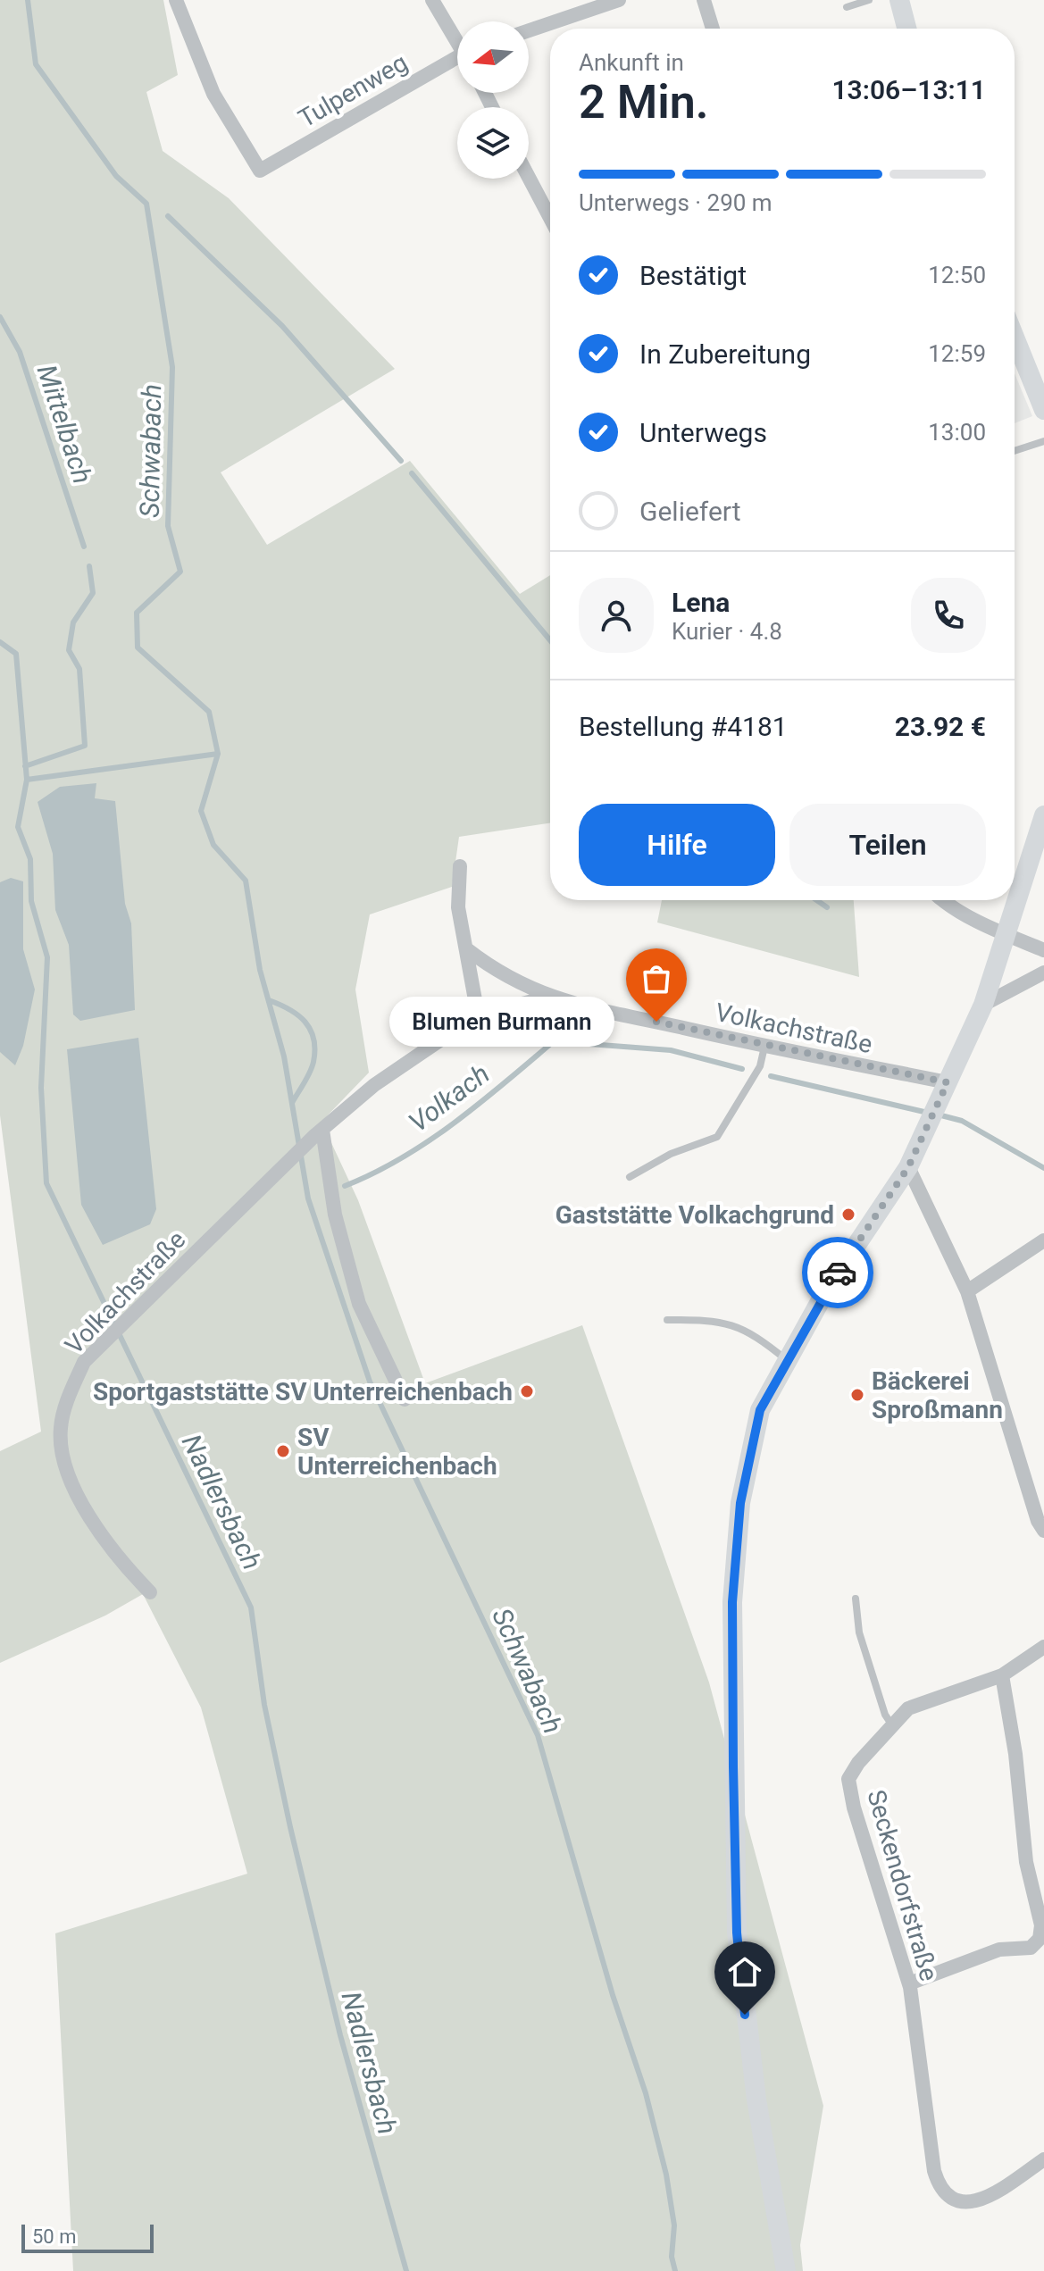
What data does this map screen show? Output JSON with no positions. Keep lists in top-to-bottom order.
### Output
{
  "streets": {
    "street": ["Tulpenweg", "Volkachstraße", "Seckendorfstraße"]
  },
  "water": [
    "Mittelbach",
    "Schwabach",
    "Volkach",
    "Nadlersbach"
  ],
  "places": [
    "Blumen Burmann",
    "Gaststätte Volkachgrund",
    "Sportgaststätte SV Unterreichenbach",
    "Bäckerei Sproßmann",
    "SV Unterreichenbach"
  ],
  "scale_bar": "50 m",
  "north": "left",
  "page": {
    "heading": ["2 Min.", "Ankunft in", "13:06–13:11"],
    "panel": [
      "Lena",
      "Kurier · 4.8",
      "Bestellung #4181",
      "23.92 €"
    ],
    "bar": "Unterwegs · 290 m",
    "list": [
      ["Bestätigt", "12:50"],
      ["In Zubereitung", "12:59"],
      ["Unterwegs", "13:00"],
      "Geliefert"
    ],
    "buttons": ["Hilfe", "Teilen"],
    "bubble": "Blumen Burmann",
    "scale": "50 m"
  }
}
